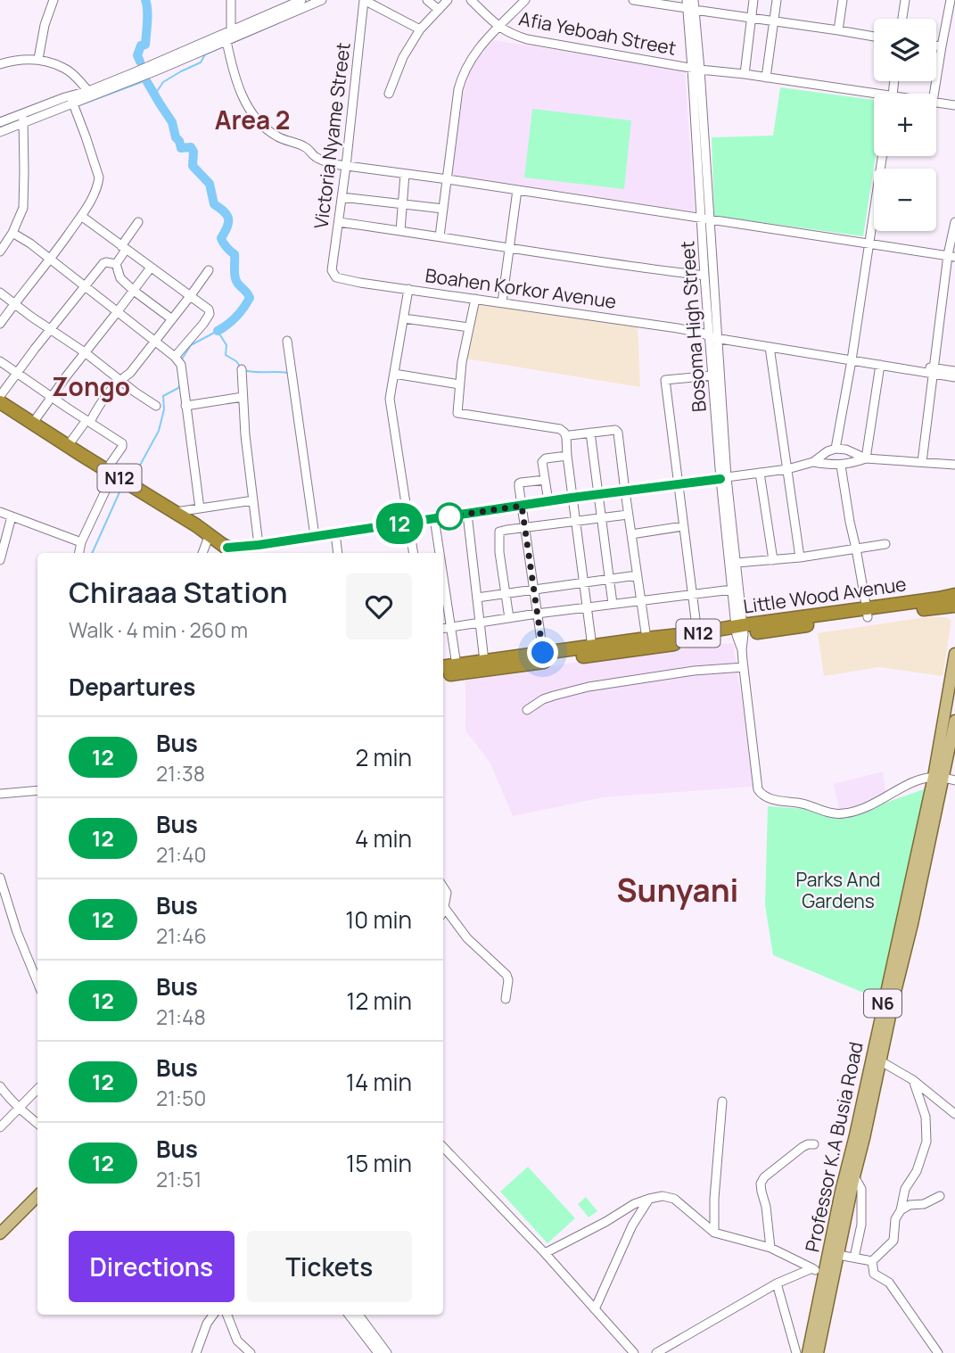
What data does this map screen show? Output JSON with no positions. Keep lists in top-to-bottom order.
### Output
{
  "streets": {
    "highway": ["N12", "Little Wood Avenue"],
    "main road": ["N6", "Professor K.A Busia Road"],
    "street": [
      "Afia Yeboah Street",
      "Victoria Nyame Street",
      "Boahen Korkor Avenue",
      "Bosoma High Street"
    ]
  },
  "crossings": [
    ["Afia Yeboah Street", "Bosoma High Street"],
    ["Victoria Nyame Street", "Boahen Korkor Avenue"],
    ["Boahen Korkor Avenue", "Bosoma High Street"],
    ["Bosoma High Street", "Little Wood Avenue"],
    ["Bosoma High Street", "Professor K.A Busia Road"]
  ],
  "districts": ["Area 2", "Zongo", "Sunyani"],
  "parks": ["Parks And Gardens"],
  "lines": ["bus line 12"],
  "page": {
    "on_map": "12",
    "map_buttons": ["+", "−"],
    "heading": [
      ["Chiraaa Station", "Walk · 4 min · 260 m"],
      "Departures"
    ],
    "list": [
      {
        "mark": "12",
        "name": "Bus",
        "note": "21:38",
        "value": "2 min"
      },
      {
        "mark": "12",
        "name": "Bus",
        "note": "21:40",
        "value": "4 min"
      },
      {
        "mark": "12",
        "name": "Bus",
        "note": "21:46",
        "value": "10 min"
      },
      {
        "mark": "12",
        "name": "Bus",
        "note": "21:48",
        "value": "12 min"
      },
      {
        "mark": "12",
        "name": "Bus",
        "note": "21:50",
        "value": "14 min"
      },
      {
        "mark": "12",
        "name": "Bus",
        "note": "21:51",
        "value": "15 min"
      }
    ],
    "buttons": ["Directions", "Tickets"]
  }
}
